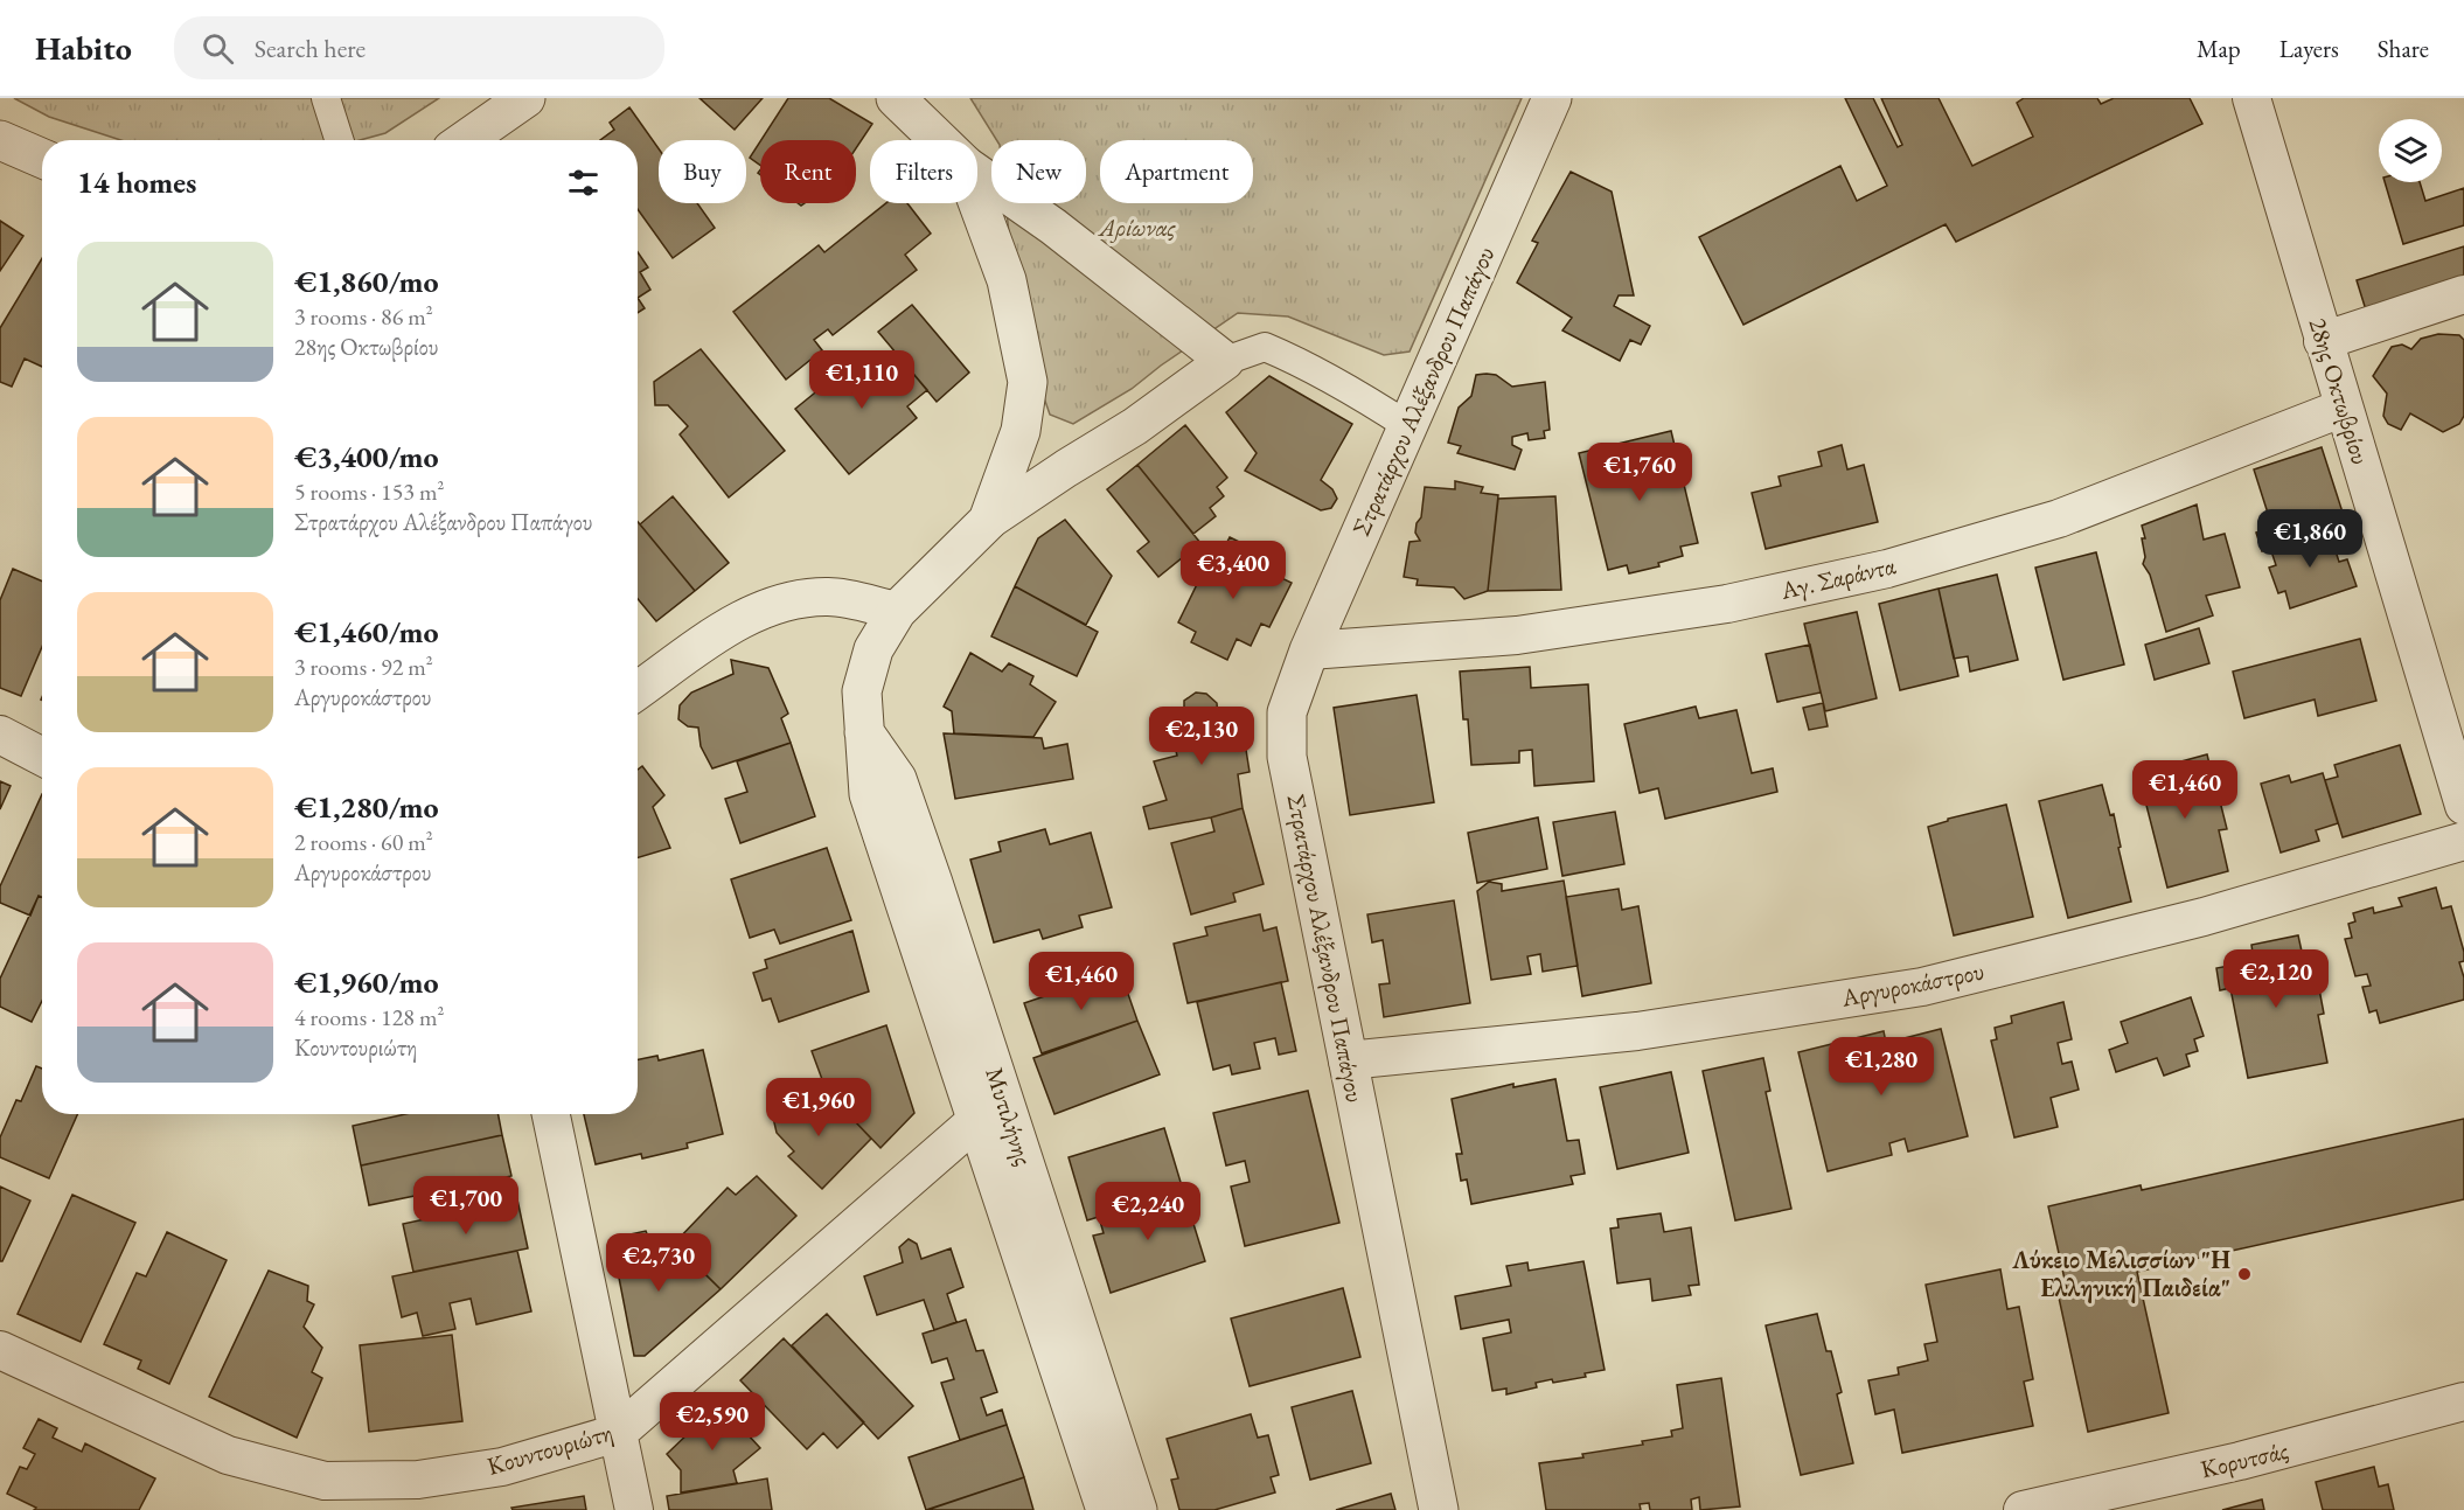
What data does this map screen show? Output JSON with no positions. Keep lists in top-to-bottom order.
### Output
{
  "streets": {
    "street": [
      "Στρατάρχου Αλέξανδρου Παπάγου",
      "28ης Οκτωβρίου",
      "Αγ. Σαράντα",
      "Αργυροκάστρου",
      "Μυτιλήνης",
      "Κουντουριώτη",
      "Κορυτσάς"
    ]
  },
  "crossings": [
    ["Στρατάρχου Αλέξανδρου Παπάγου", "Αγ. Σαράντα"],
    ["Στρατάρχου Αλέξανδρου Παπάγου", "Αργυροκάστρου"],
    ["28ης Οκτωβρίου", "Αγ. Σαράντα"],
    ["Μυτιλήνης", "Κουντουριώτη"]
  ],
  "parks": ["Αρίωνας"],
  "places": ["Λύκειο Μελισσίων \"Η Ελληνική Παιδεία\""],
  "page": {
    "header": "Habito",
    "search": "Search here",
    "nav": ["Map", "Layers", "Share"],
    "chip": [
      "Buy",
      "Rent",
      "Filters",
      "New",
      "Apartment"
    ],
    "heading": "14 homes",
    "list": [
      {
        "name": "€1,860/mo",
        "note": "3 rooms · 86 m² · 28ης Οκτωβρίου"
      },
      {
        "name": "€3,400/mo",
        "note": "5 rooms · 153 m² · Στρατάρχου Αλέξανδρου Παπάγου"
      },
      {
        "name": "€1,460/mo",
        "note": "3 rooms · 92 m² · Αργυροκάστρου"
      },
      {
        "name": "€1,280/mo",
        "note": "2 rooms · 60 m² · Αργυροκάστρου"
      },
      {
        "name": "€1,960/mo",
        "note": "4 rooms · 128 m² · Κουντουριώτη"
      }
    ],
    "price": [
      "€1,110",
      "€1,760",
      "€1,860",
      "€3,400",
      "€2,130",
      "€1,460",
      "€2,120",
      "€1,460",
      "€1,280",
      "€1,960",
      "€1,700",
      "€2,240",
      "€2,730",
      "€2,590"
    ]
  }
}
